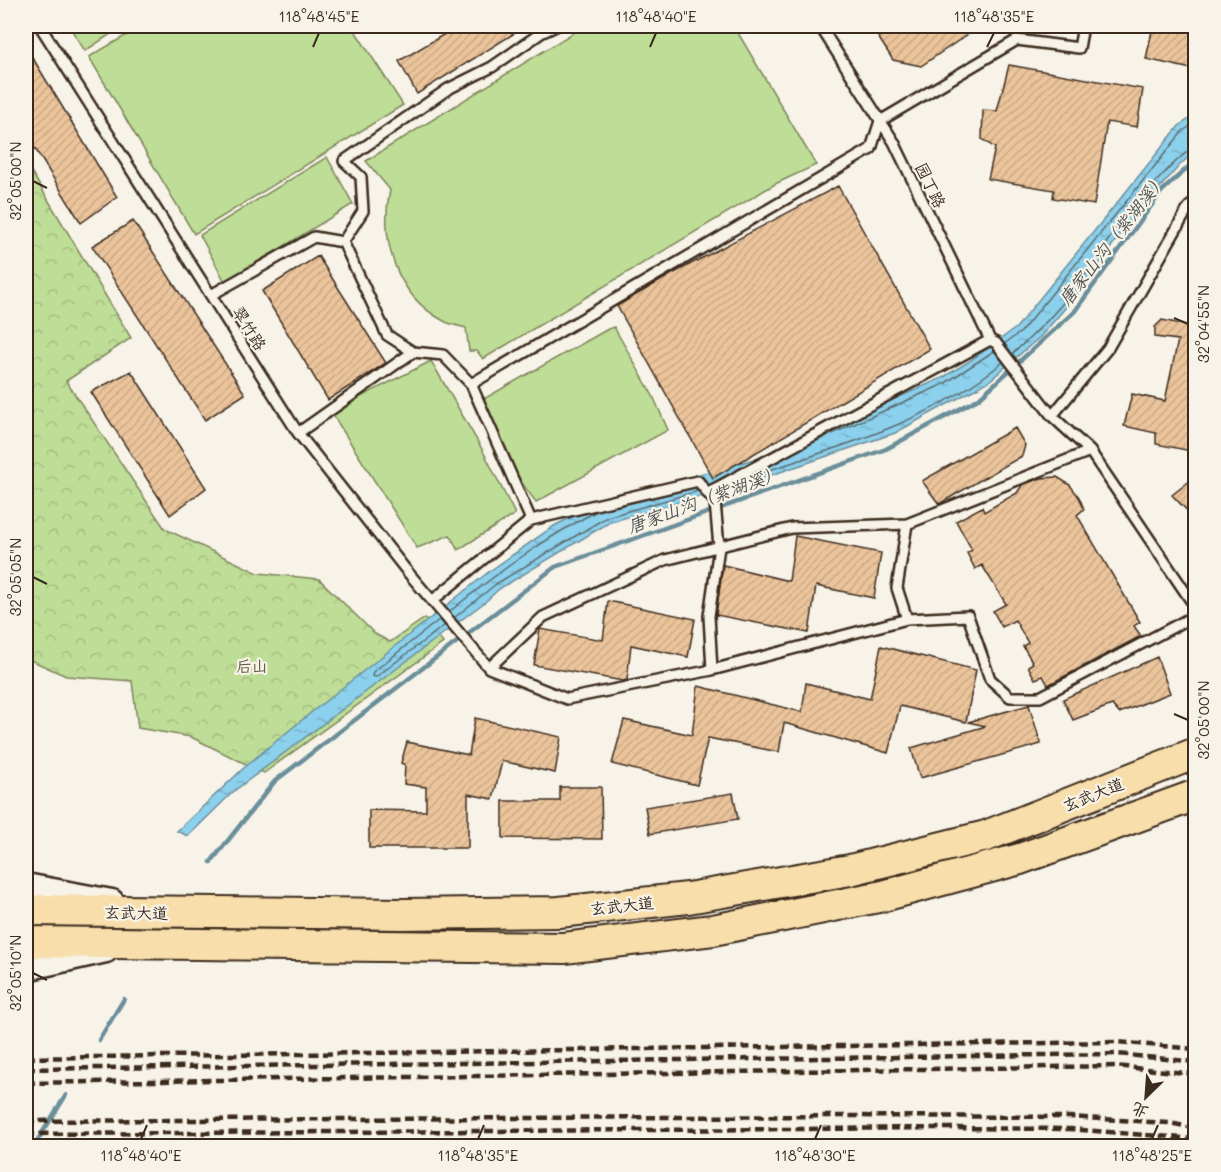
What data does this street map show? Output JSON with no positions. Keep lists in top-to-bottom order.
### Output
{
  "streets": {
    "highway": ["玄武大道"],
    "lane": ["园丁路", "翠竹路"]
  },
  "water": ["唐家山沟（紫湖溪）"],
  "parks": ["后山"],
  "north": "bottom left",
  "coordinates": [
    "118°48'45\"E",
    "118°48'40\"E",
    "118°48'35\"E",
    "32°05'00\"N",
    "32°04'55\"N",
    "32°05'05\"N",
    "32°05'10\"N",
    "118°48'30\"E",
    "118°48'25\"E"
  ]
}
